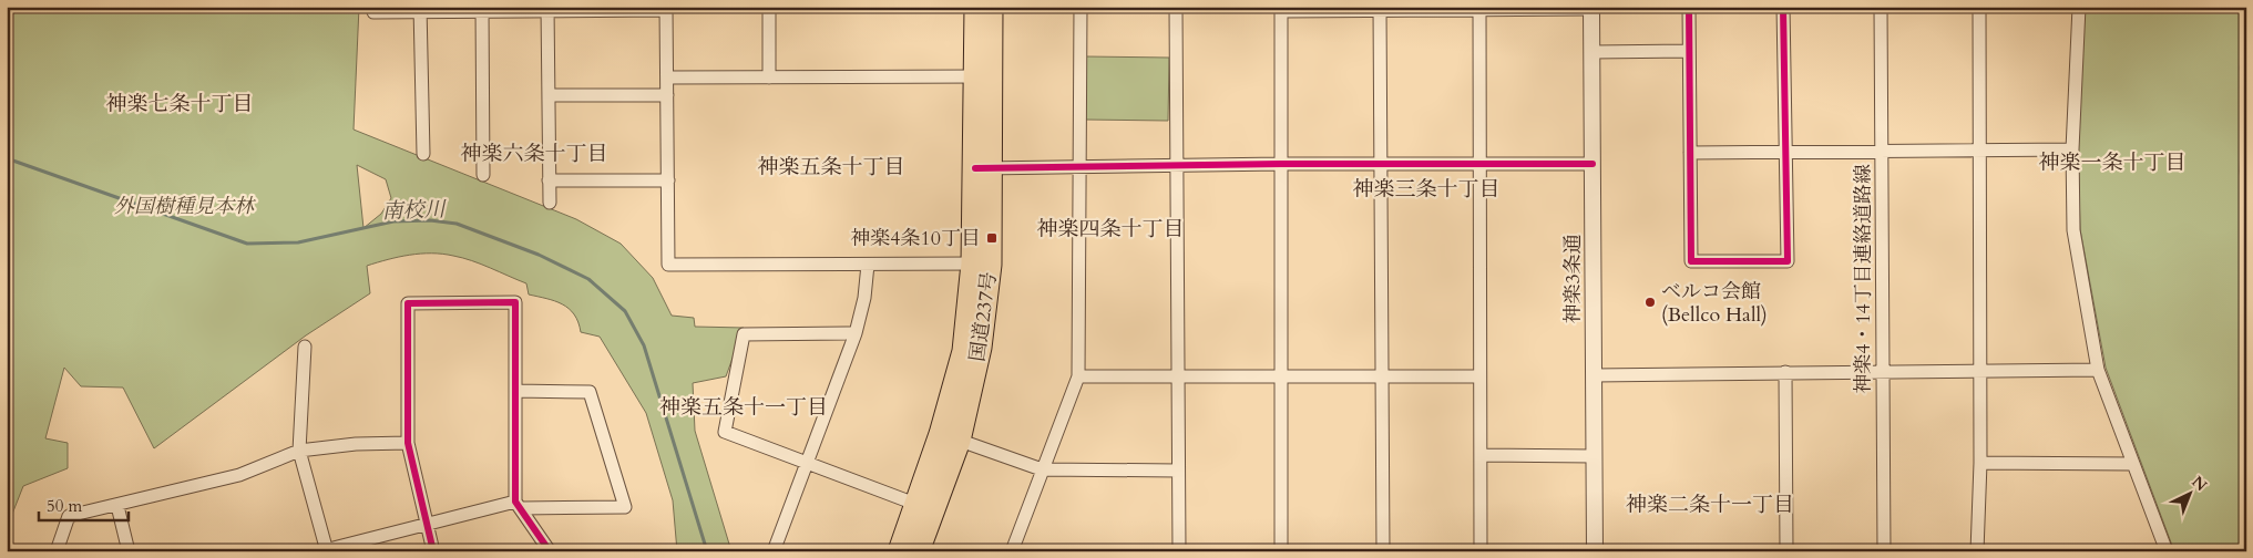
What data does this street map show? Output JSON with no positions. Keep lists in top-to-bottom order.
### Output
{
  "streets": {
    "highway": ["国道237号"],
    "street": ["神楽3条通", "神楽4・14丁目連絡道路線"]
  },
  "districts": [
    "神楽七条十丁目",
    "神楽六条十丁目",
    "神楽一条十丁目",
    "神楽五条十丁目",
    "神楽三条十丁目",
    "神楽四条十丁目",
    "神楽五条十一丁目",
    "神楽二条十一丁目"
  ],
  "water": ["南校川"],
  "parks": ["外国樹種見本林"],
  "places": {
    "transit": ["神楽4条10丁目"],
    "other": ["ベルコ会館 (Bellco Hall)"]
  },
  "scale_bar": "50 m",
  "north": "top right"
}
